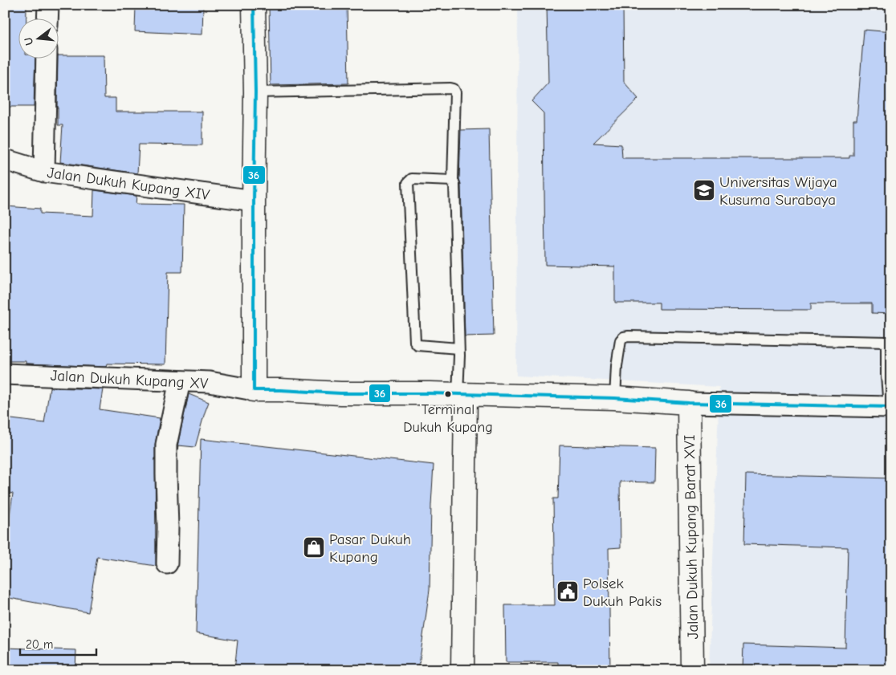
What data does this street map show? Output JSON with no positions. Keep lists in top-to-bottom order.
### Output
{
  "streets": {
    "street": ["Jalan Dukuh Kupang XIV", "Jalan Dukuh Kupang XV", "Jalan Dukuh Kupang Barat XVI"]
  },
  "places": {
    "school or university": ["Universitas Wijaya Kusuma Surabaya"],
    "other": ["Terminal Dukuh Kupang"],
    "shop": ["Pasar Dukuh Kupang"],
    "public building": ["Polsek Dukuh Pakis"]
  },
  "lines": ["transit line 36"],
  "scale_bar": "20 m",
  "north": "left"
}
